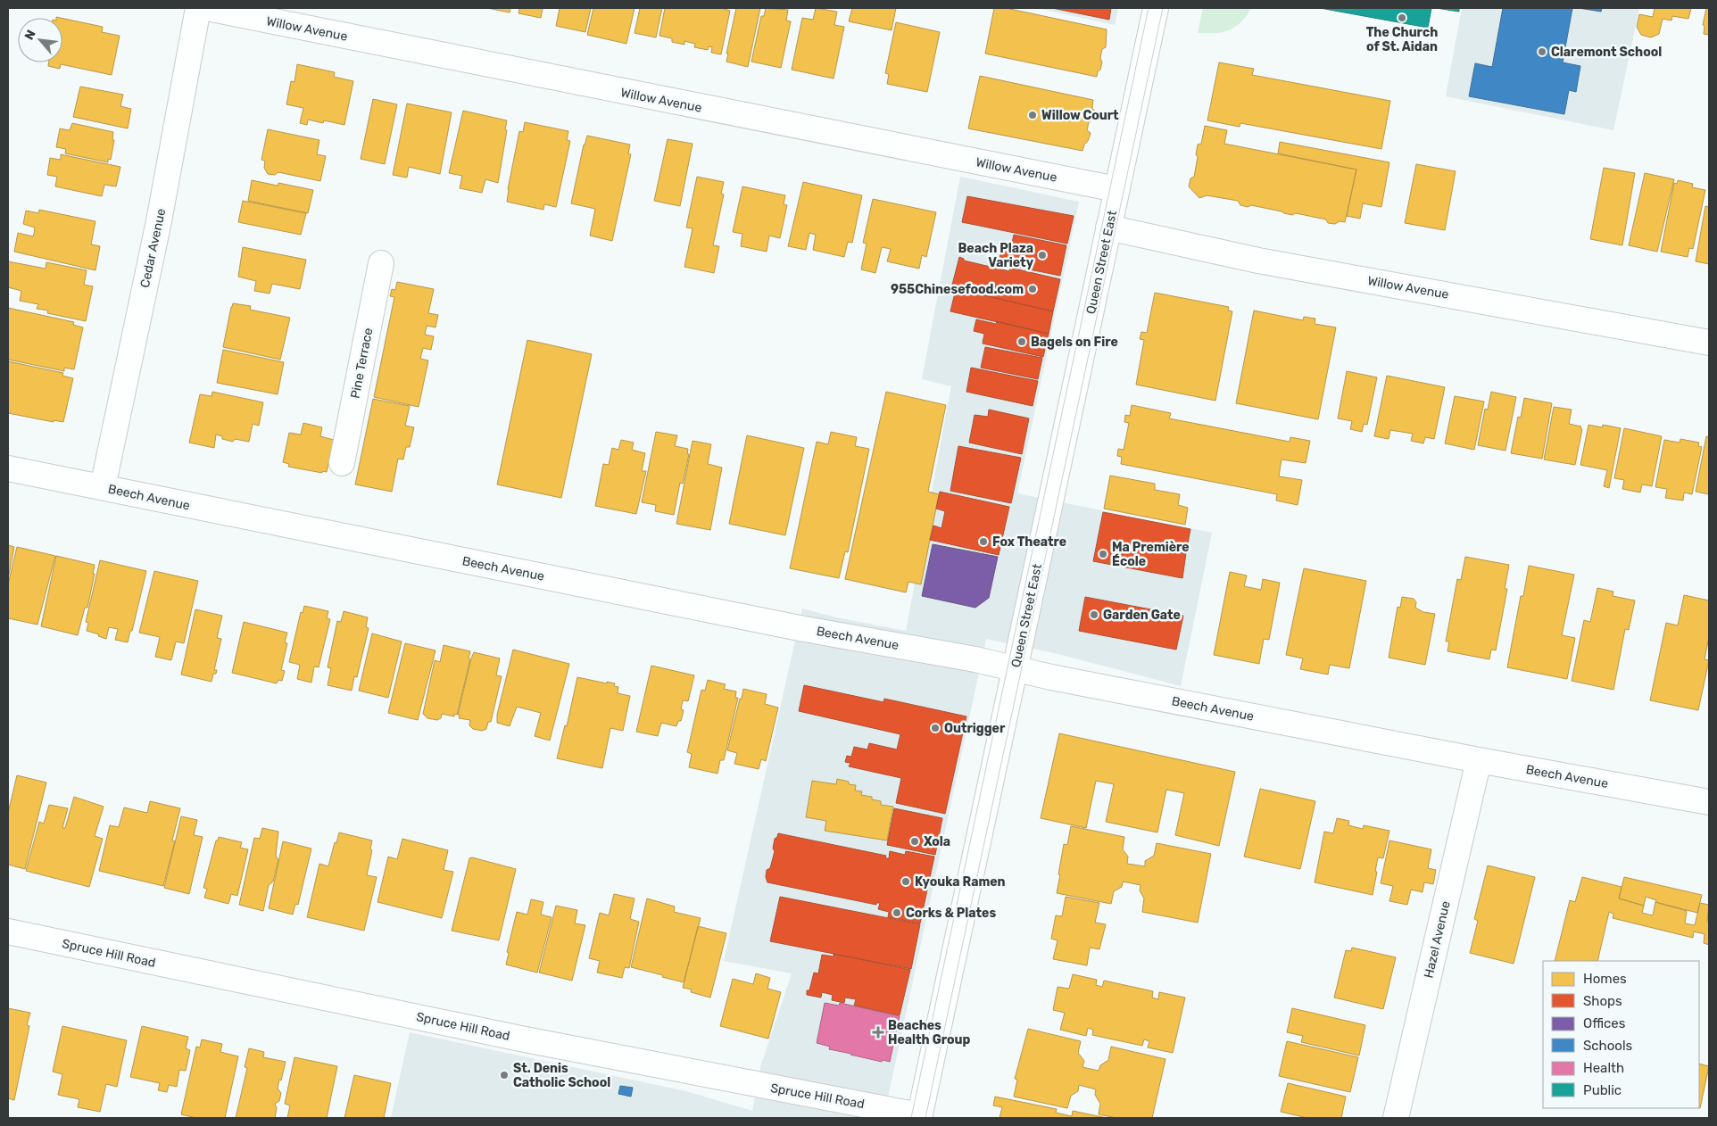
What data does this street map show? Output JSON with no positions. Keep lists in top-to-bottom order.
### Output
{
  "streets": {
    "street": [
      "Willow Avenue",
      "Cedar Avenue",
      "Queen Street East",
      "Pine Terrace",
      "Beech Avenue",
      "Hazel Avenue",
      "Spruce Hill Road"
    ]
  },
  "crossings": [
    ["Willow Avenue", "Queen Street East"],
    ["Cedar Avenue", "Beech Avenue"],
    ["Queen Street East", "Beech Avenue"],
    ["Queen Street East", "Spruce Hill Road"],
    ["Beech Avenue", "Hazel Avenue"]
  ],
  "places": {
    "other": [
      "The Church of St. Aidan",
      "Claremont School",
      "Willow Court",
      "Beach Plaza Variety",
      "955Chinesefood.com",
      "Bagels on Fire",
      "Fox Theatre",
      "Ma Première École",
      "Garden Gate",
      "Outrigger",
      "Xola",
      "Kyouka Ramen",
      "Corks & Plates",
      "St. Denis Catholic School"
    ],
    "health": ["Beaches Health Group"]
  },
  "legend": [
    "Homes",
    "Shops",
    "Offices",
    "Schools",
    "Health",
    "Public"
  ],
  "north": "top left"
}
